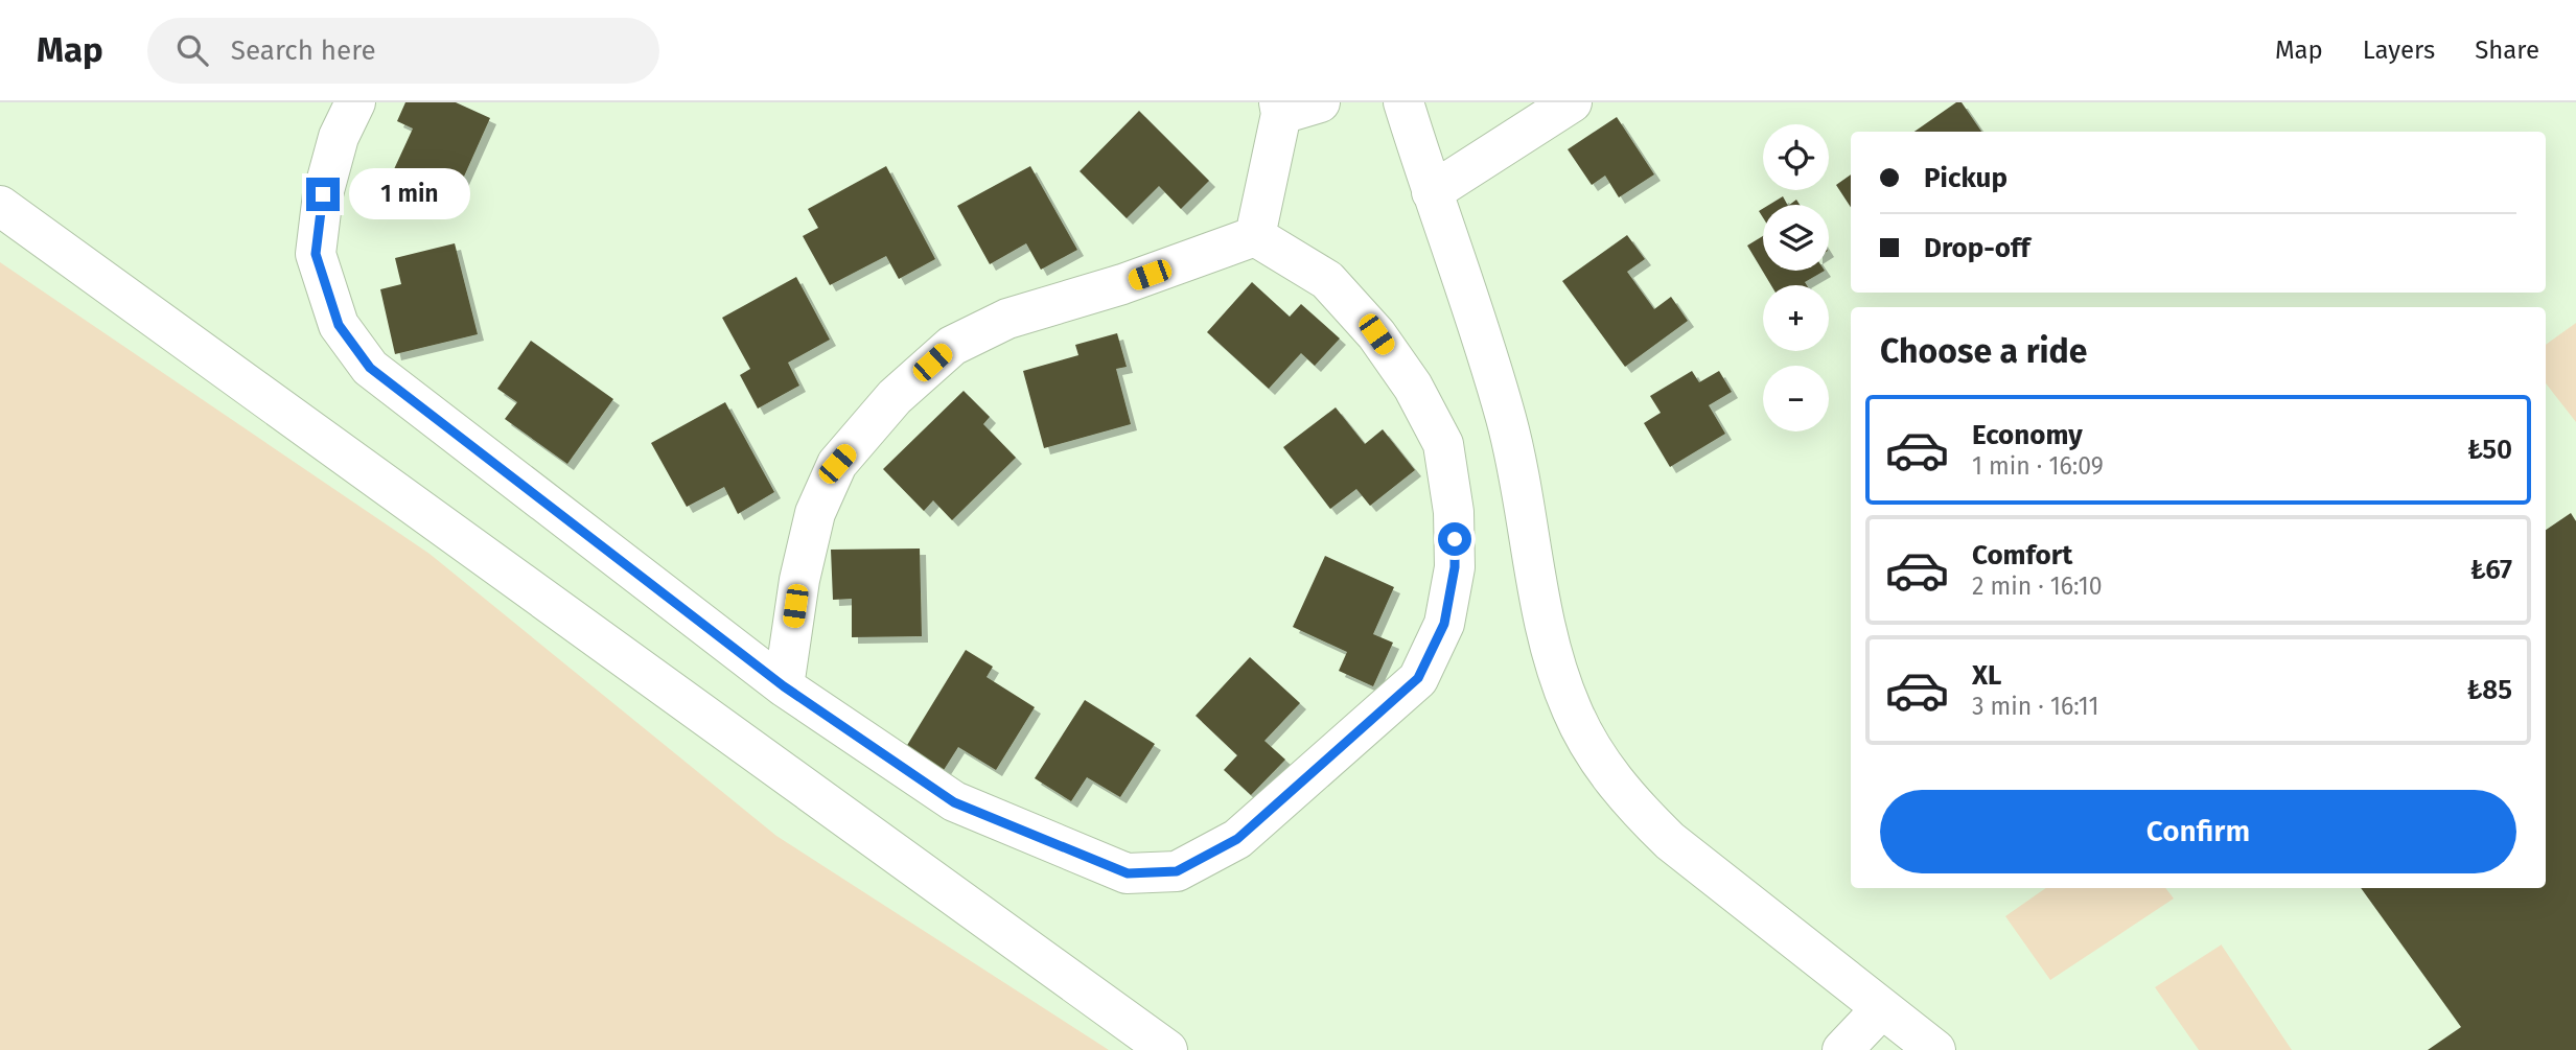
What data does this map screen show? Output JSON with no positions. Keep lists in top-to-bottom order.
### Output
{
  "page": {
    "header": "Map",
    "search": "Search here",
    "nav": ["Map", "Layers", "Share"],
    "map_buttons": ["+", "−"],
    "banner": ["Pickup", "Drop-off"],
    "bubble": "1 min",
    "heading": "Choose a ride",
    "list": [
      {
        "name": "Economy",
        "note": "1 min · 16:09",
        "value": "₺50"
      },
      {
        "name": "Comfort",
        "note": "2 min · 16:10",
        "value": "₺67"
      },
      {
        "name": "XL",
        "note": "3 min · 16:11",
        "value": "₺85"
      }
    ],
    "buttons": "Confirm"
  }
}
